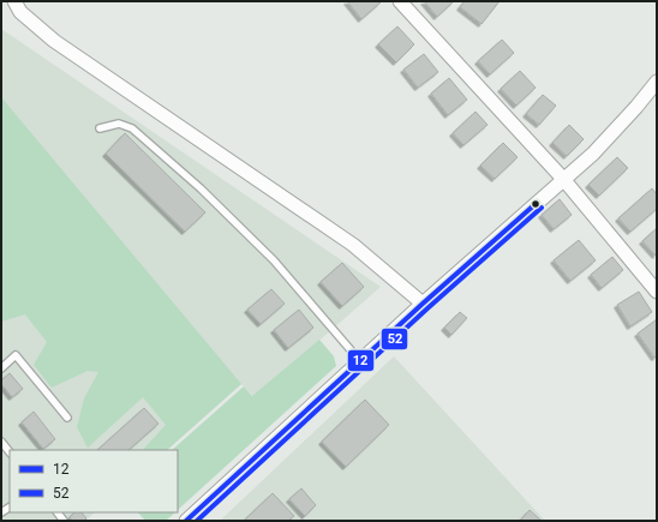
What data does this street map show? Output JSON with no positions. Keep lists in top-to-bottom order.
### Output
{
  "lines": ["transit line 12", "transit line 52"],
  "legend": ["12", "52"]
}
